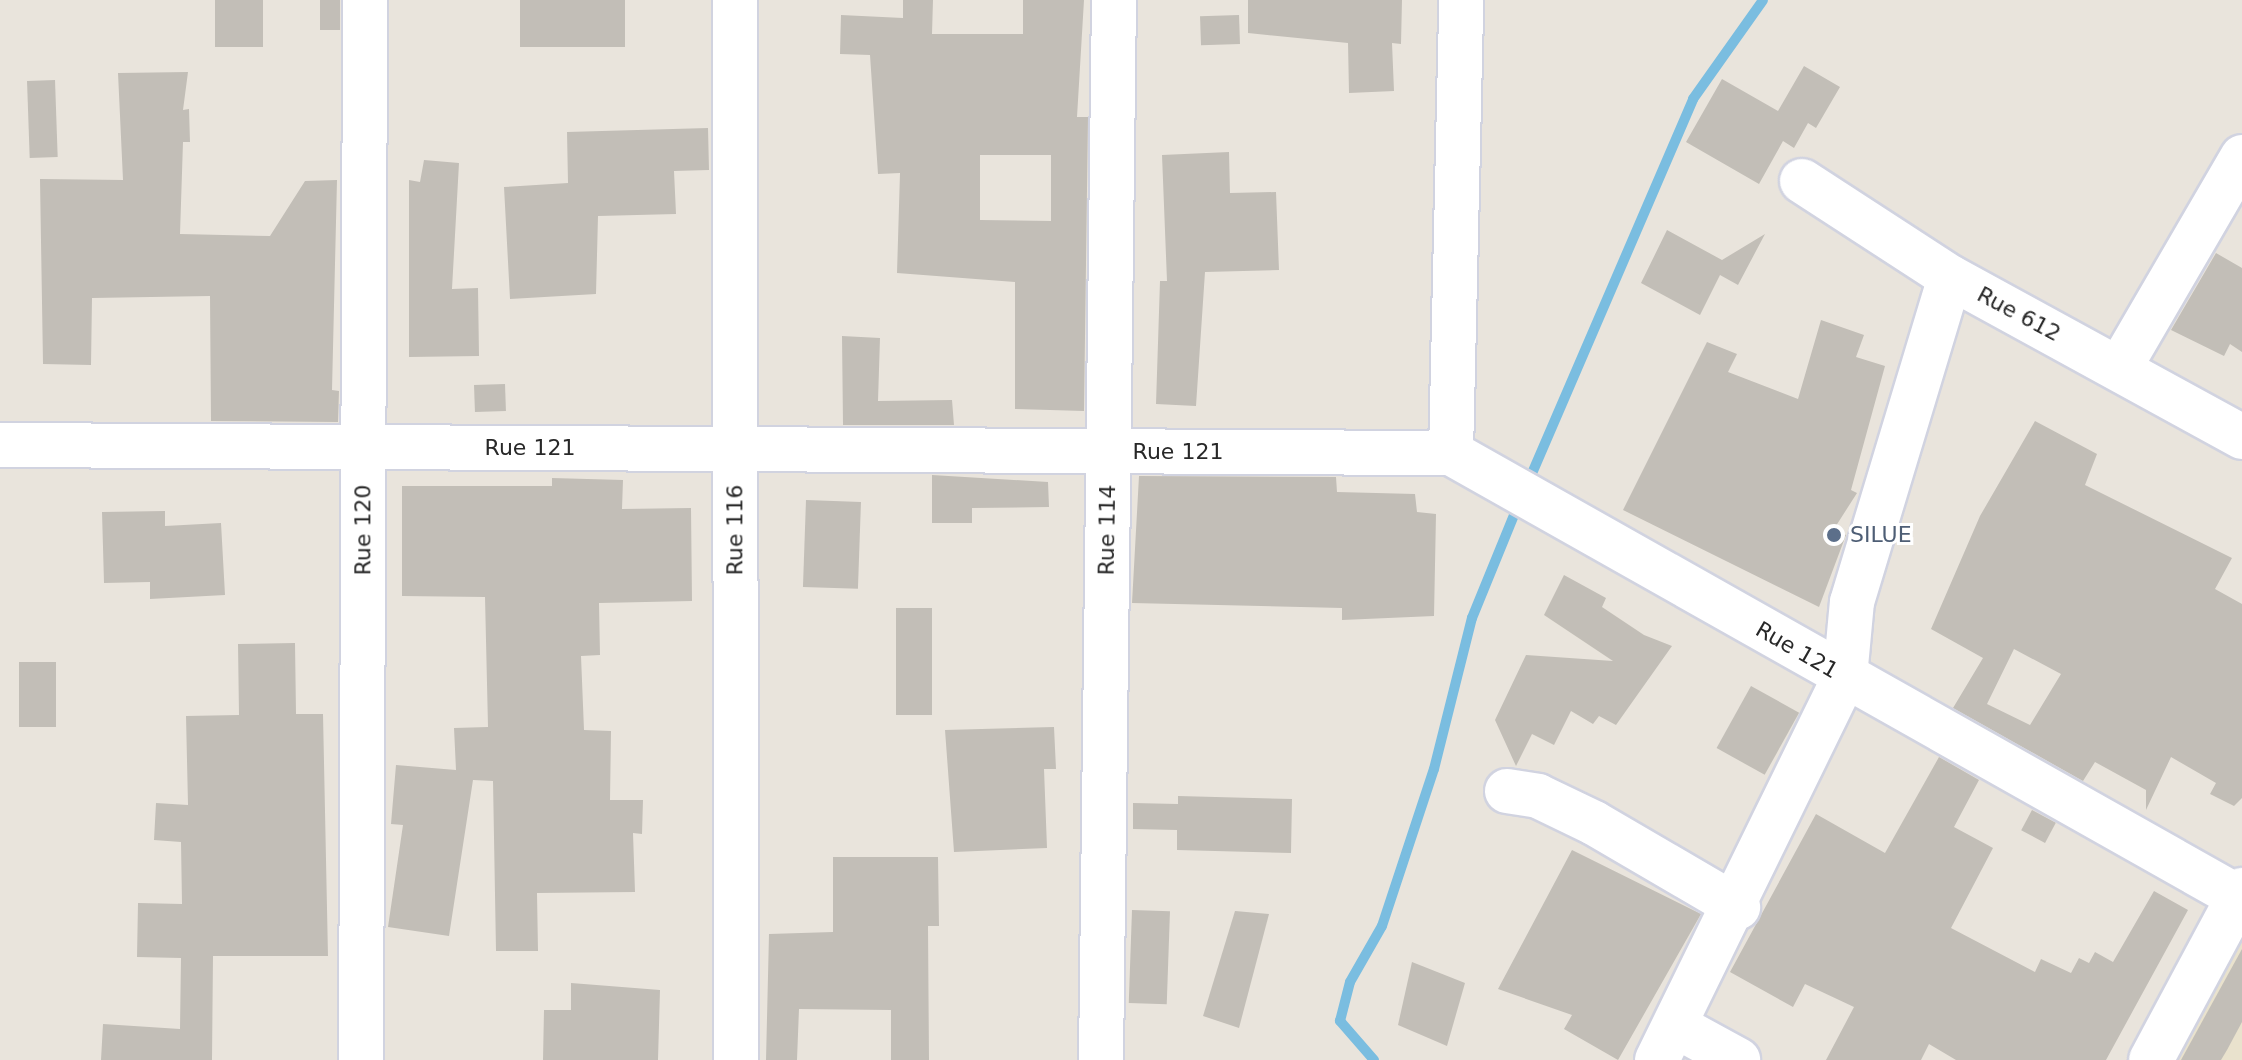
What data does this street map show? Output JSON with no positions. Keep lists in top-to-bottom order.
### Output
{
  "streets": {
    "street": [
      "Rue 612",
      "Rue 121",
      "Rue 120",
      "Rue 116",
      "Rue 114"
    ]
  },
  "crossings": [
    ["Rue 121", "Rue 120"],
    ["Rue 121", "Rue 116"],
    ["Rue 121", "Rue 114"]
  ],
  "places": ["SILUE"]
}
